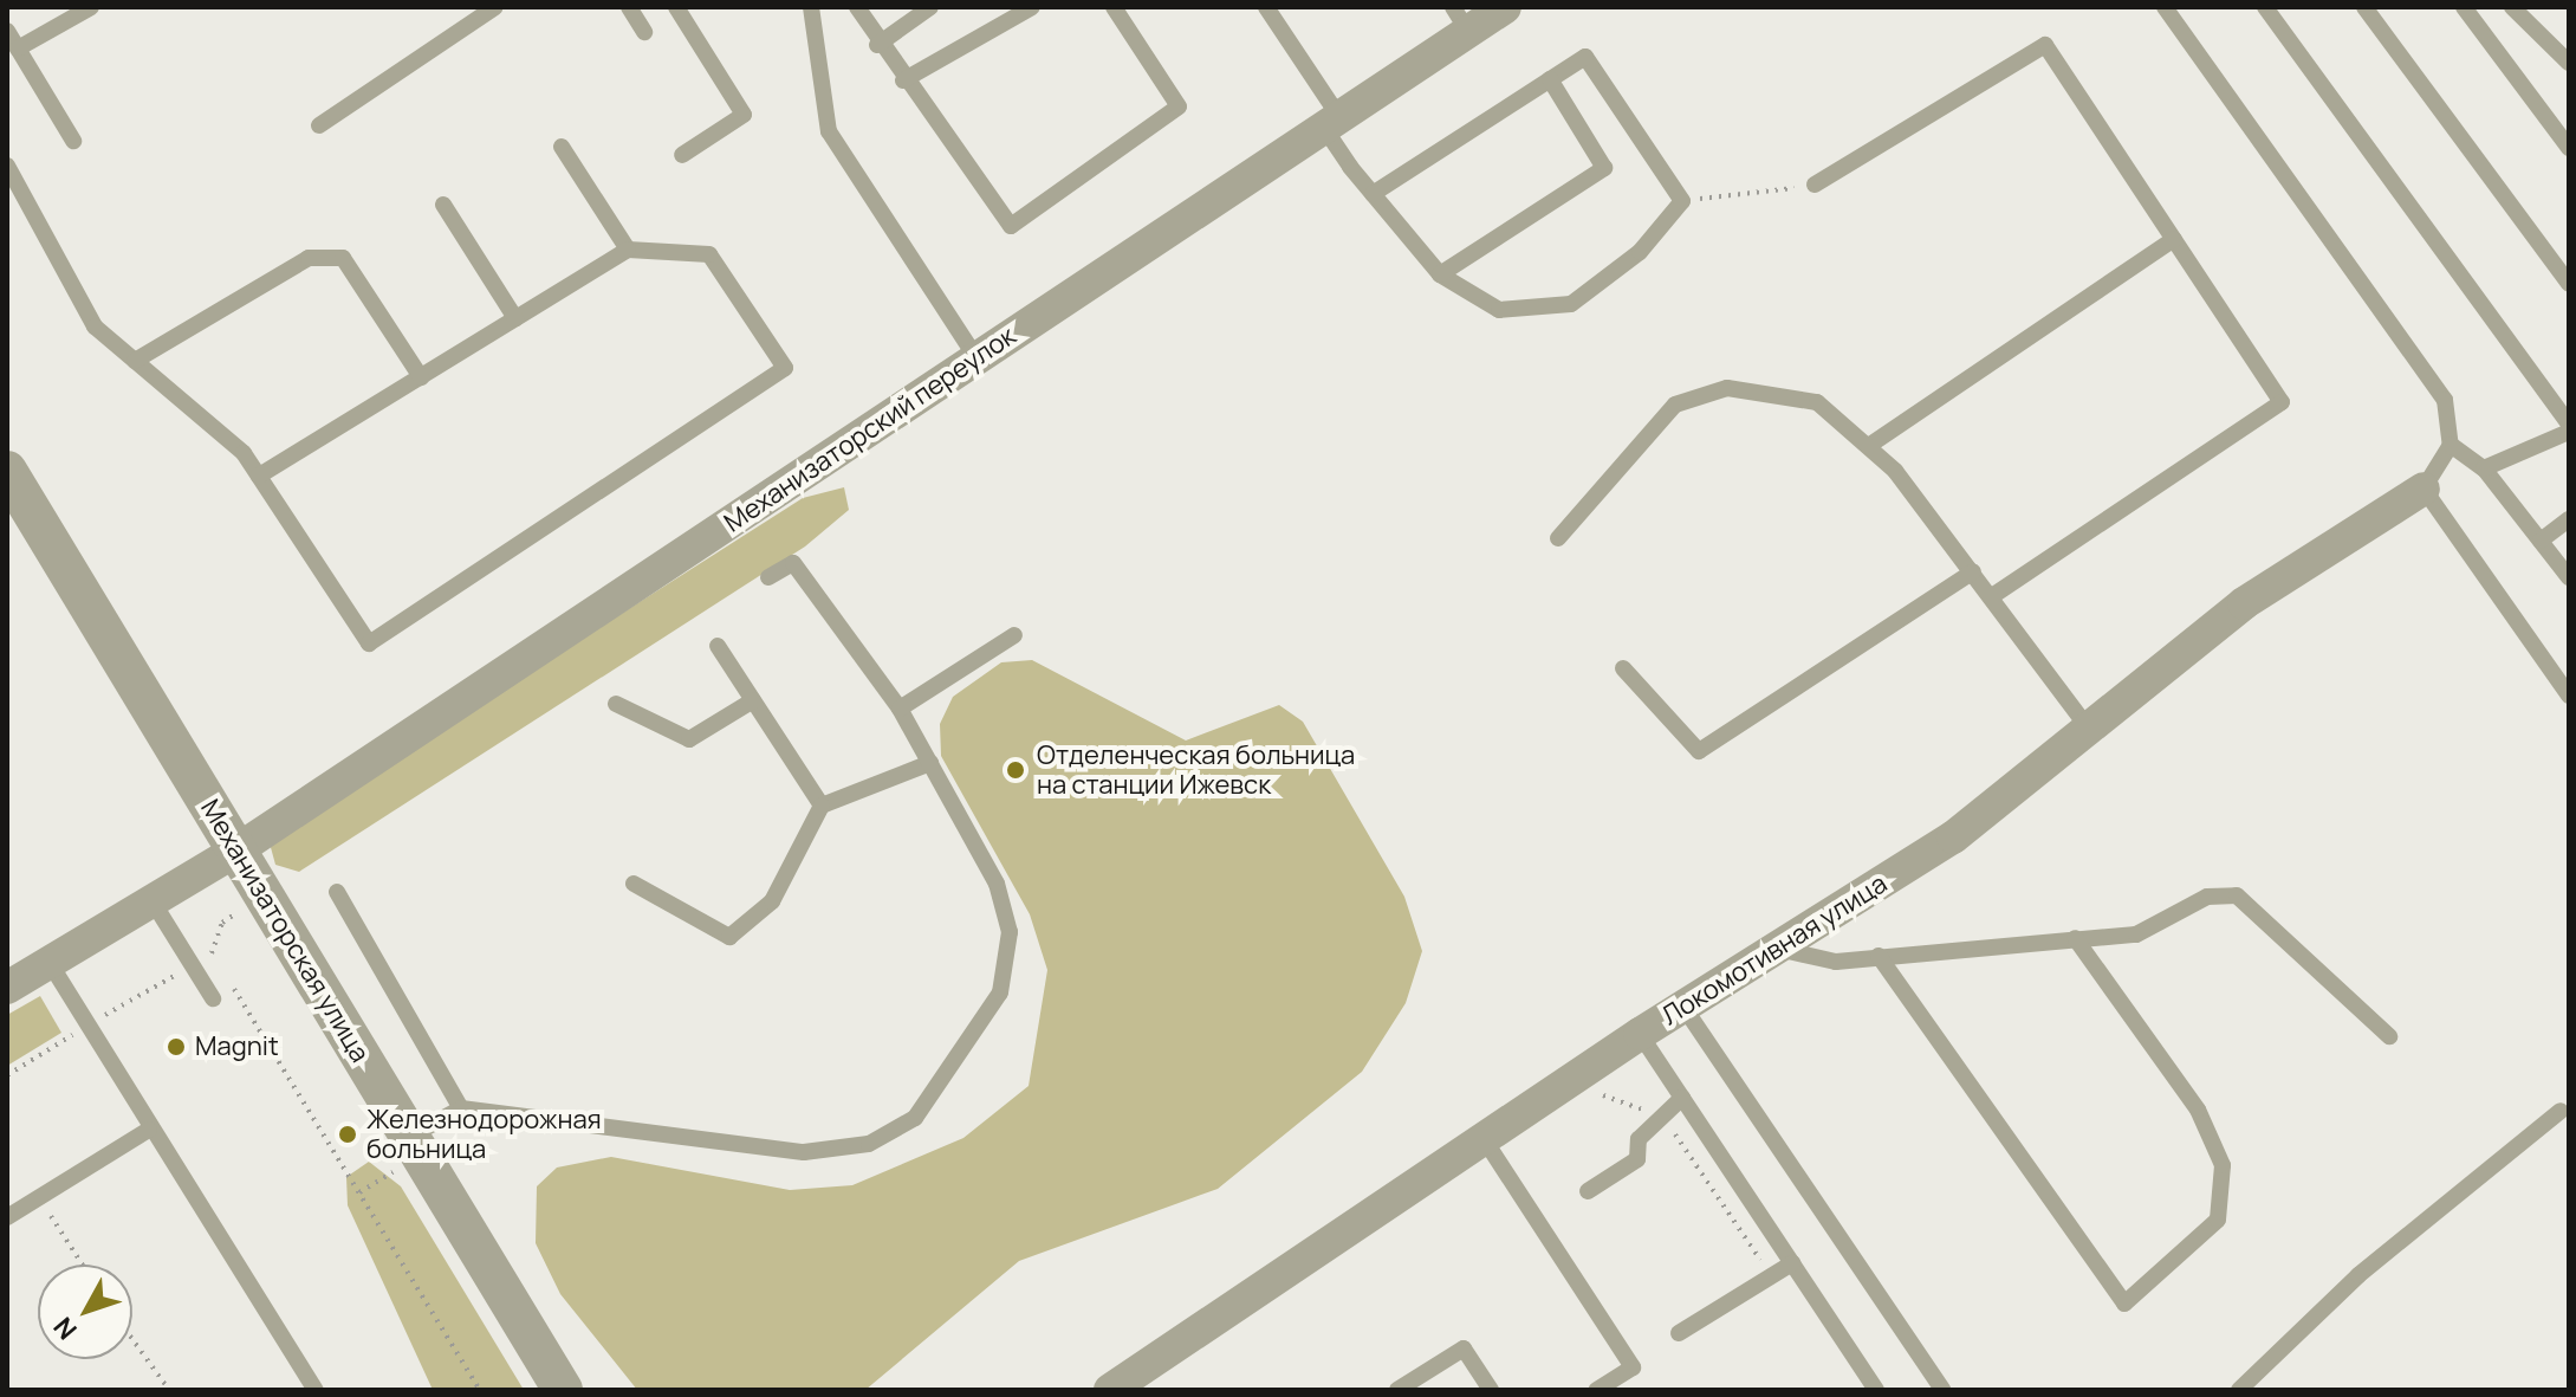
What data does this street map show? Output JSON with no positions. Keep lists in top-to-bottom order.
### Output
{
  "streets": {
    "street": ["Механизаторский переулок", "Механизаторская улица", "Локомотивная улица"]
  },
  "crossings": [
    ["Механизаторский переулок", "Механизаторская улица"]
  ],
  "places": ["Отделенческая больница на станции Ижевск", "Magnit", "Железнодорожная больница"],
  "north": "bottom left"
}
